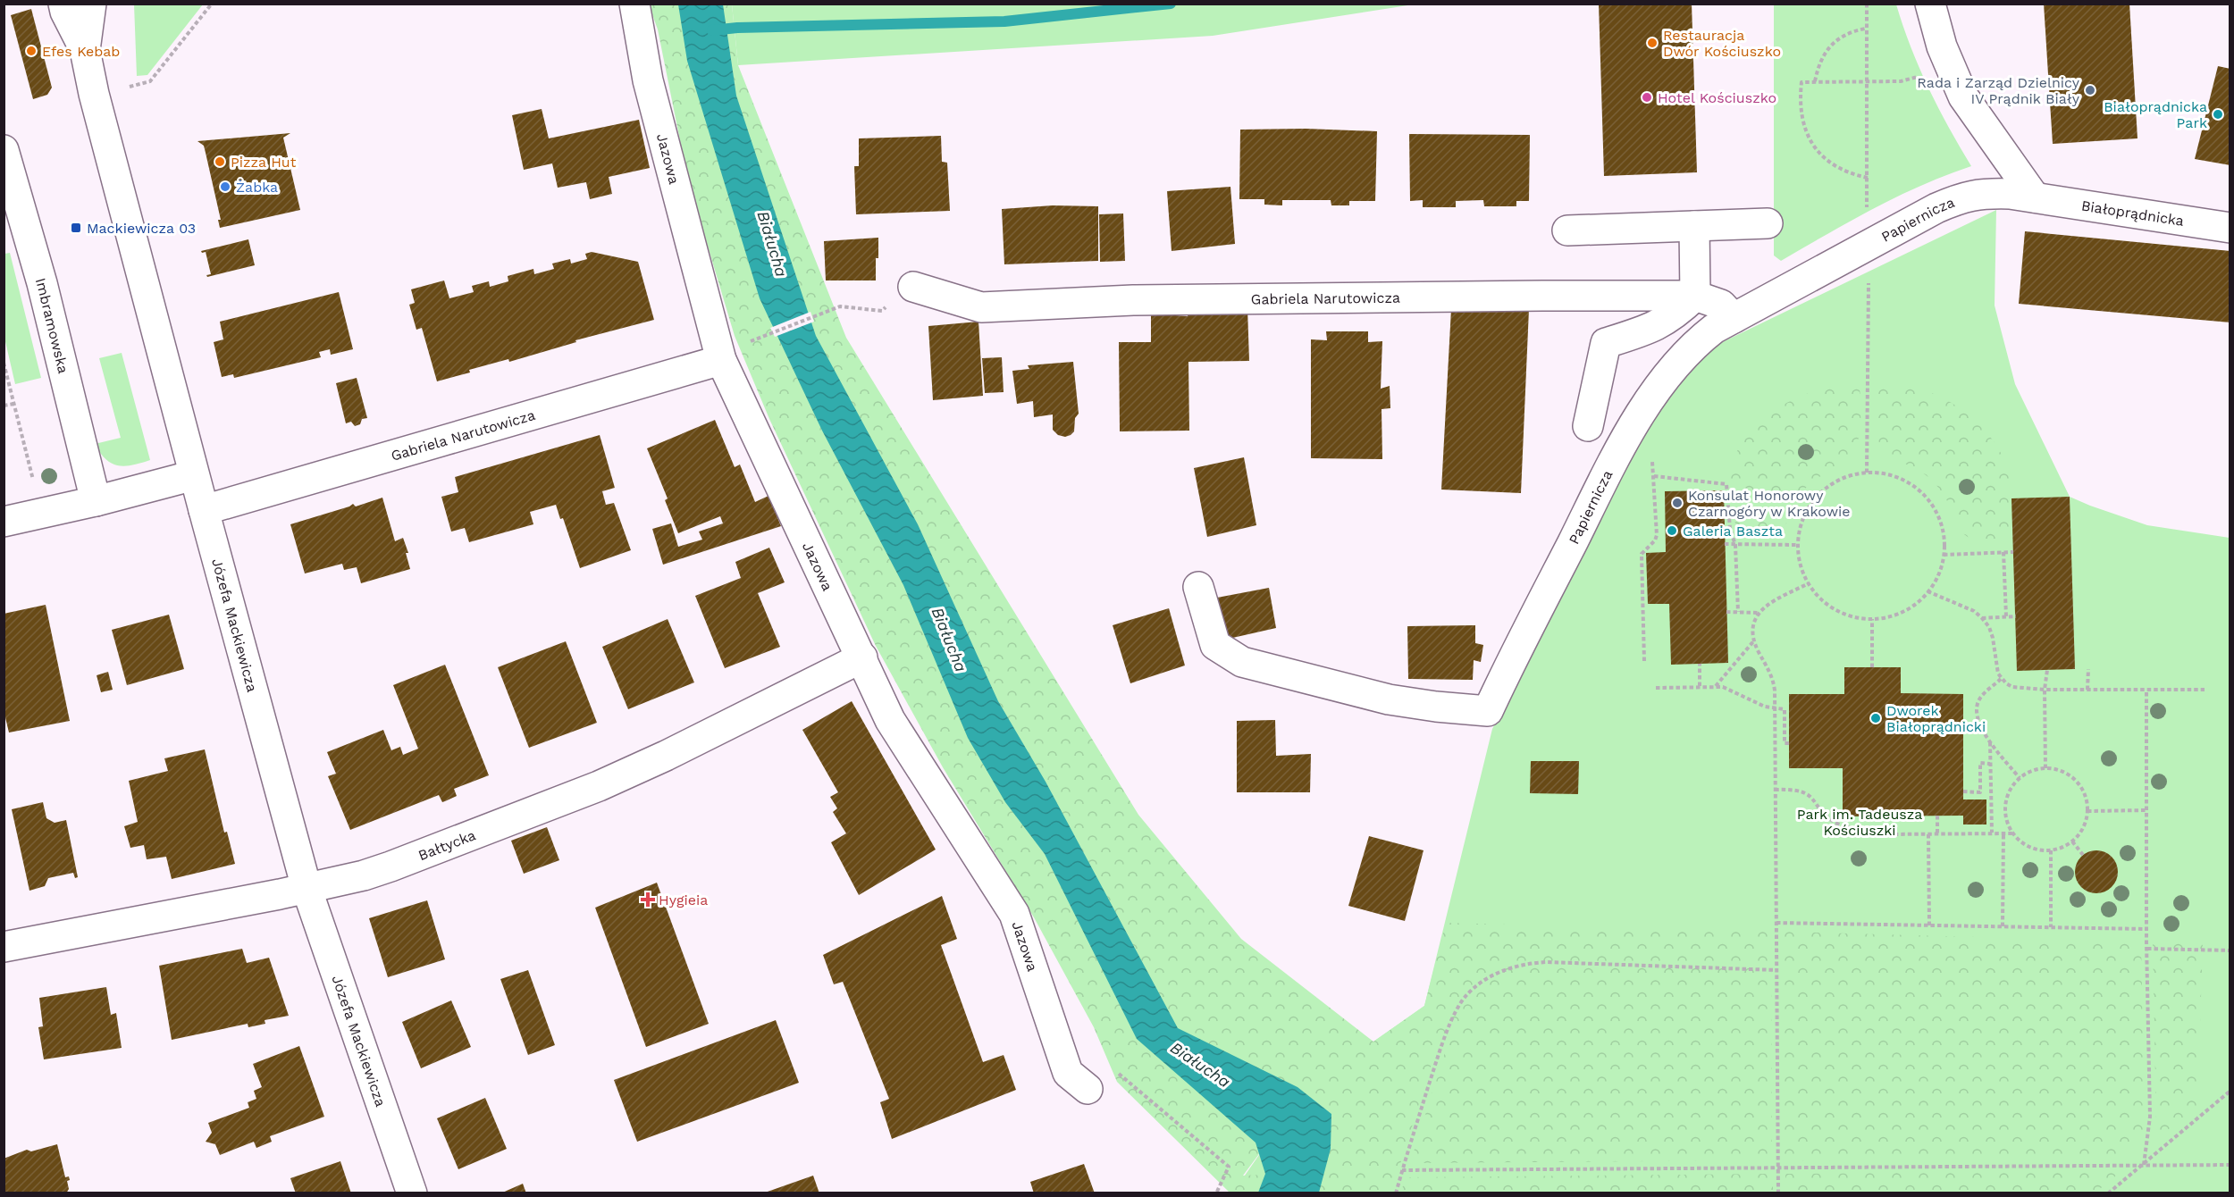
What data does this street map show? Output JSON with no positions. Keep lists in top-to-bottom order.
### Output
{
  "streets": {
    "street": [
      "Jazowa",
      "Białoprądnicka",
      "Papiernicza",
      "Gabriela Narutowicza",
      "Imbramowska",
      "Józefa Mackiewicza",
      "Bałtycka"
    ]
  },
  "crossings": [
    ["Jazowa", "Gabriela Narutowicza"],
    ["Jazowa", "Bałtycka"],
    ["Białoprądnicka", "Papiernicza"],
    ["Papiernicza", "Gabriela Narutowicza"],
    ["Gabriela Narutowicza", "Józefa Mackiewicza"],
    ["Józefa Mackiewicza", "Bałtycka"]
  ],
  "water": ["Białucha"],
  "parks": ["Park im. Tadeusza Kościuszki"],
  "places": {
    "other": [
      "Restauracja Dwór Kościuszko",
      "Efes Kebab",
      "Rada i Zarząd Dzielnicy IV Prądnik Biały",
      "Hotel Kościuszko",
      "Białoprądnicka Park",
      "Pizza Hut",
      "Żabka",
      "Konsulat Honorowy Czarnogóry w Krakowie",
      "Galeria Baszta",
      "Dworek Białoprądnicki"
    ],
    "transit": ["Mackiewicza 03"],
    "health": ["Hygieia"]
  }
}
